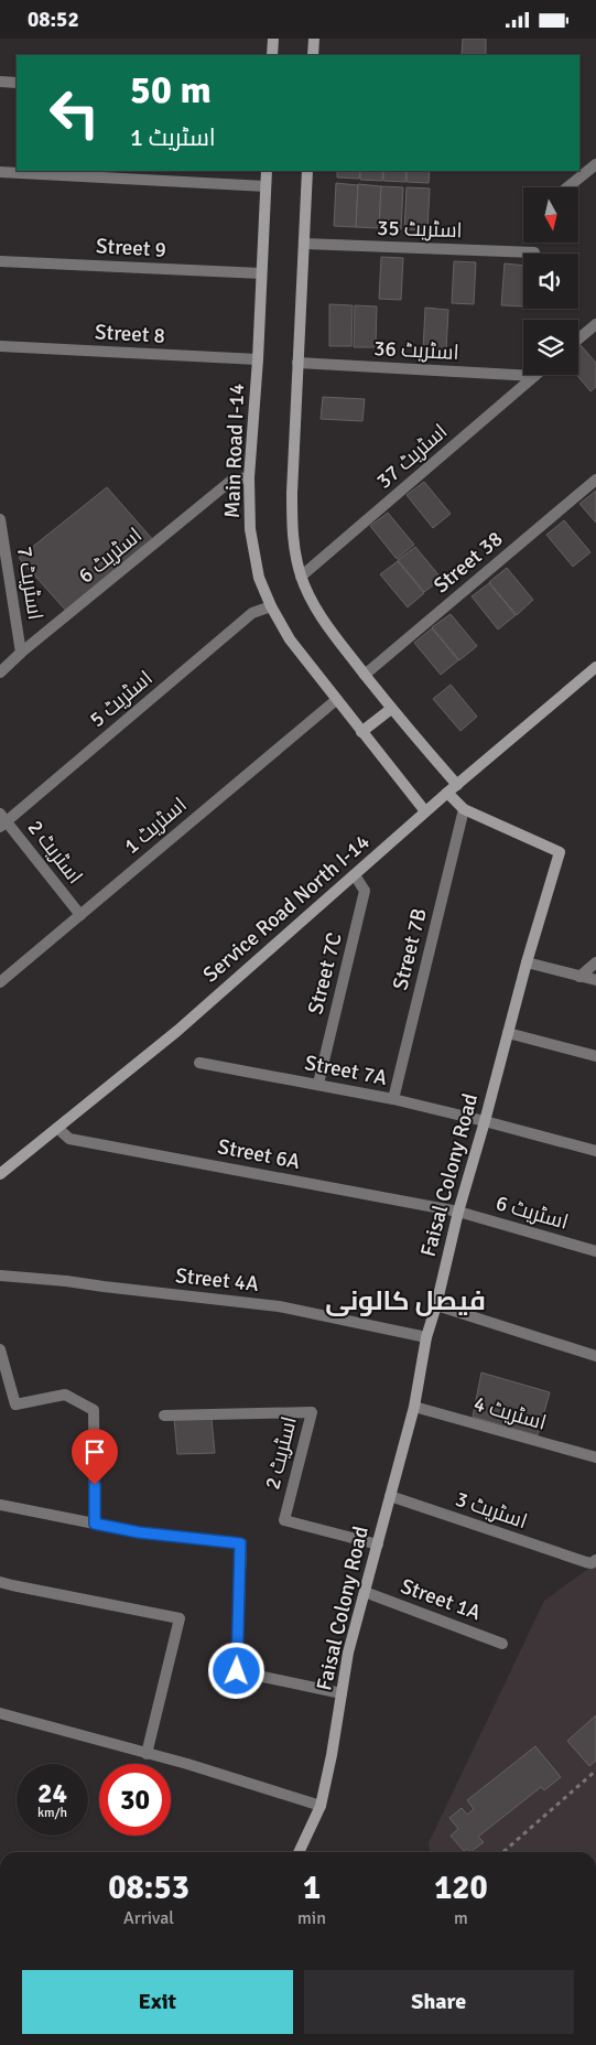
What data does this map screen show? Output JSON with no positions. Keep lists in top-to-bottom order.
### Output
{
  "streets": {
    "main road": ["Main Road I-14", "Service Road North I-14", "Faisal Colony Road"],
    "street": [
      "اسٹریٹ 35",
      "Street 9",
      "Street 8",
      "اسٹریٹ 36",
      "اسٹریٹ 37",
      "اسٹریٹ 6",
      "Street 38",
      "اسٹریٹ 7",
      "اسٹریٹ 5",
      "اسٹریٹ 1",
      "اسٹریٹ 2",
      "Street 7B",
      "Street 7C",
      "Street 7A",
      "Street 6A",
      "Street 4A",
      "اسٹریٹ 4",
      "اسٹریٹ 3",
      "Street 1A"
    ]
  },
  "crossings": [
    ["Street 9", "Main Road I-14"],
    ["Street 8", "Main Road I-14"],
    ["اسٹریٹ 36", "اسٹریٹ 37"],
    ["Main Road I-14", "اسٹریٹ 6"],
    ["Main Road I-14", "اسٹریٹ 5"],
    ["Main Road I-14", "اسٹریٹ 1"],
    ["Main Road I-14", "Service Road North I-14"],
    ["اسٹریٹ 6", "اسٹریٹ 7"],
    ["اسٹریٹ 6", "Street 6A"],
    ["اسٹریٹ 6", "Faisal Colony Road"],
    ["اسٹریٹ 5", "اسٹریٹ 2"],
    ["اسٹریٹ 1", "اسٹریٹ 2"],
    ["اسٹریٹ 2", "Faisal Colony Road"],
    ["Service Road North I-14", "Street 7C"],
    ["Service Road North I-14", "Street 6A"],
    ["Service Road North I-14", "Faisal Colony Road"],
    ["Street 7B", "Street 7A"],
    ["Street 7B", "Faisal Colony Road"],
    ["Street 7C", "Street 7A"],
    ["Street 7A", "Faisal Colony Road"],
    ["Street 6A", "Faisal Colony Road"],
    ["Faisal Colony Road", "Street 4A"],
    ["Faisal Colony Road", "اسٹریٹ 4"],
    ["Faisal Colony Road", "اسٹریٹ 3"],
    ["Faisal Colony Road", "Street 1A"]
  ],
  "districts": ["فیصل کالونی"],
  "north": "bottom",
  "page": {
    "status": "08:52",
    "turn": ["50 m", "اسٹریٹ 1"],
    "speed": "24 km/h",
    "limit": "30",
    "eta": [
      "08:53",
      "Arrival",
      "1",
      "min",
      "120",
      "m"
    ],
    "buttons": ["Exit", "Share"]
  }
}
